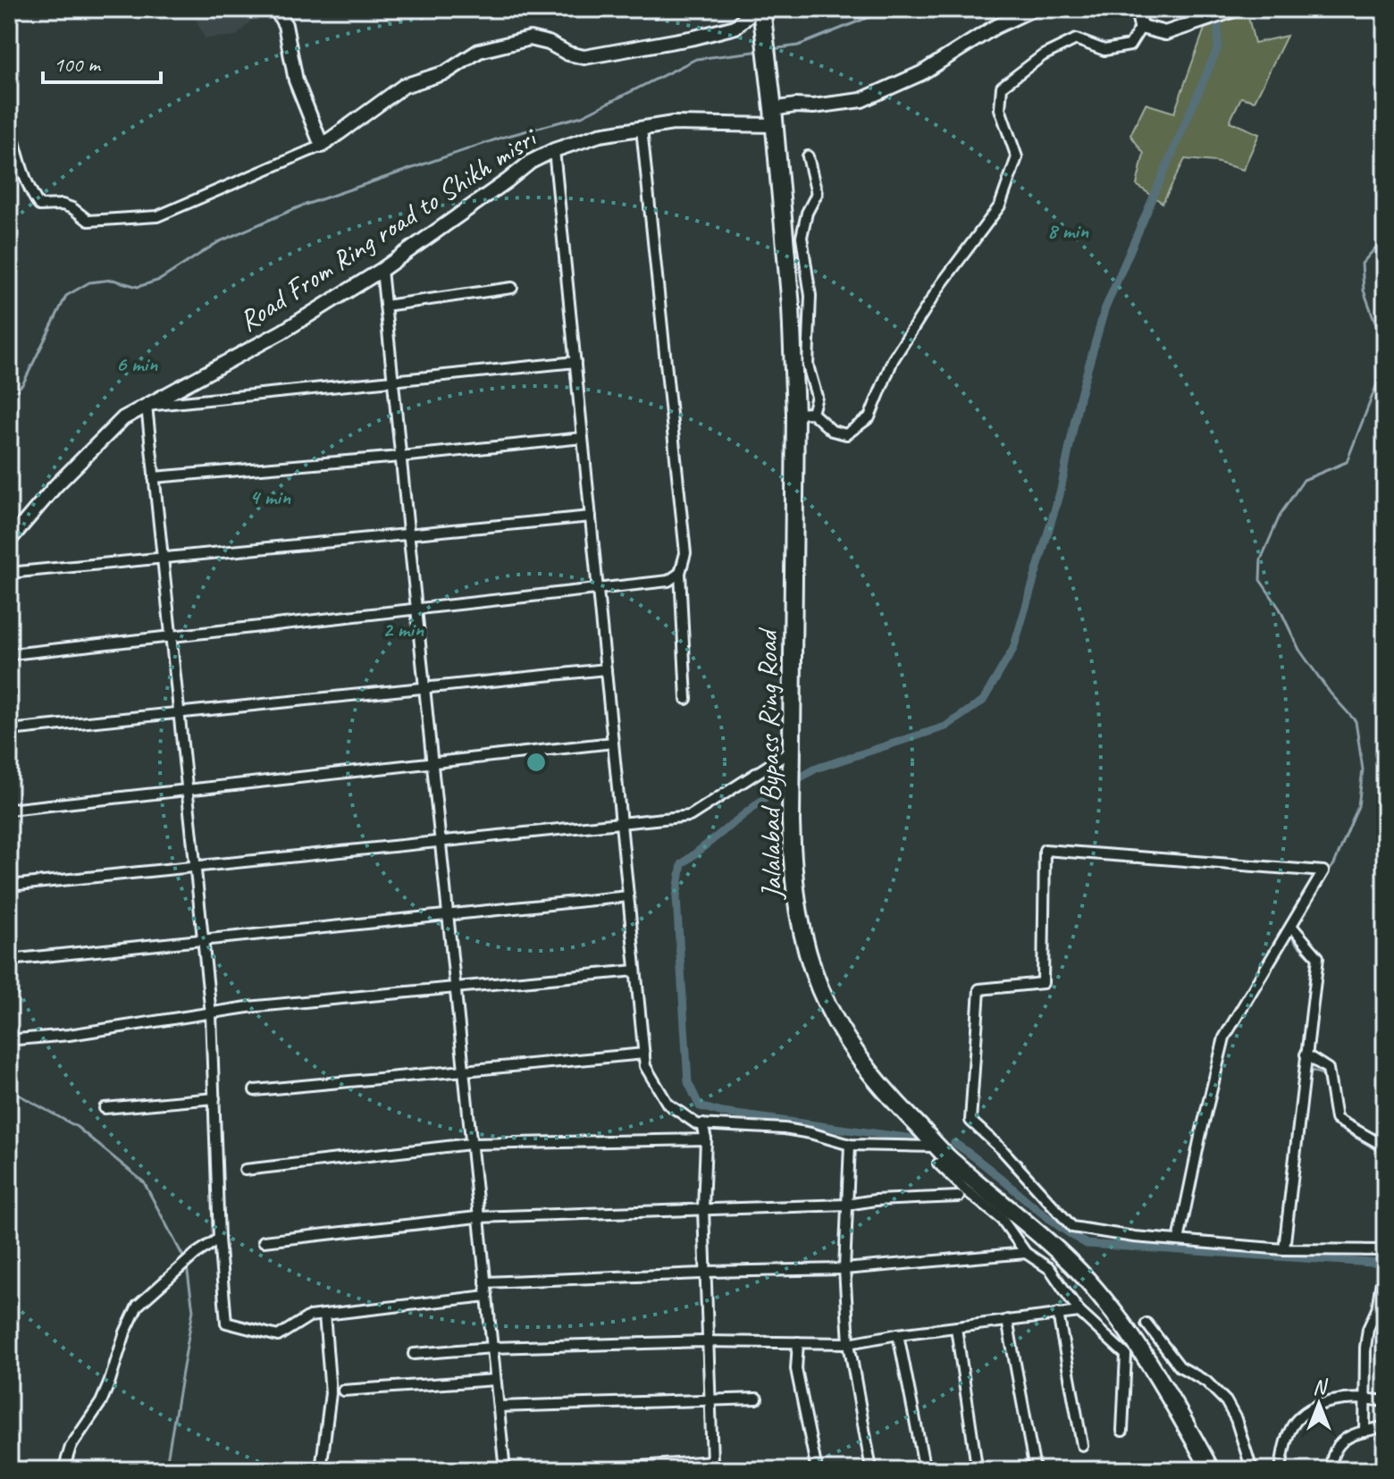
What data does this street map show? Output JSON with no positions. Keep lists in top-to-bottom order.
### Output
{
  "streets": {
    "highway": ["Jalalabad Bypass Ring Road"],
    "street": ["Road From Ring road to Shikh misri"]
  },
  "crossings": [
    ["Road From Ring road to Shikh misri", "Jalalabad Bypass Ring Road"]
  ],
  "scale_bar": "100 m",
  "north": "top",
  "rings": [
    "8 min",
    "6 min",
    "4 min",
    "2 min"
  ]
}
